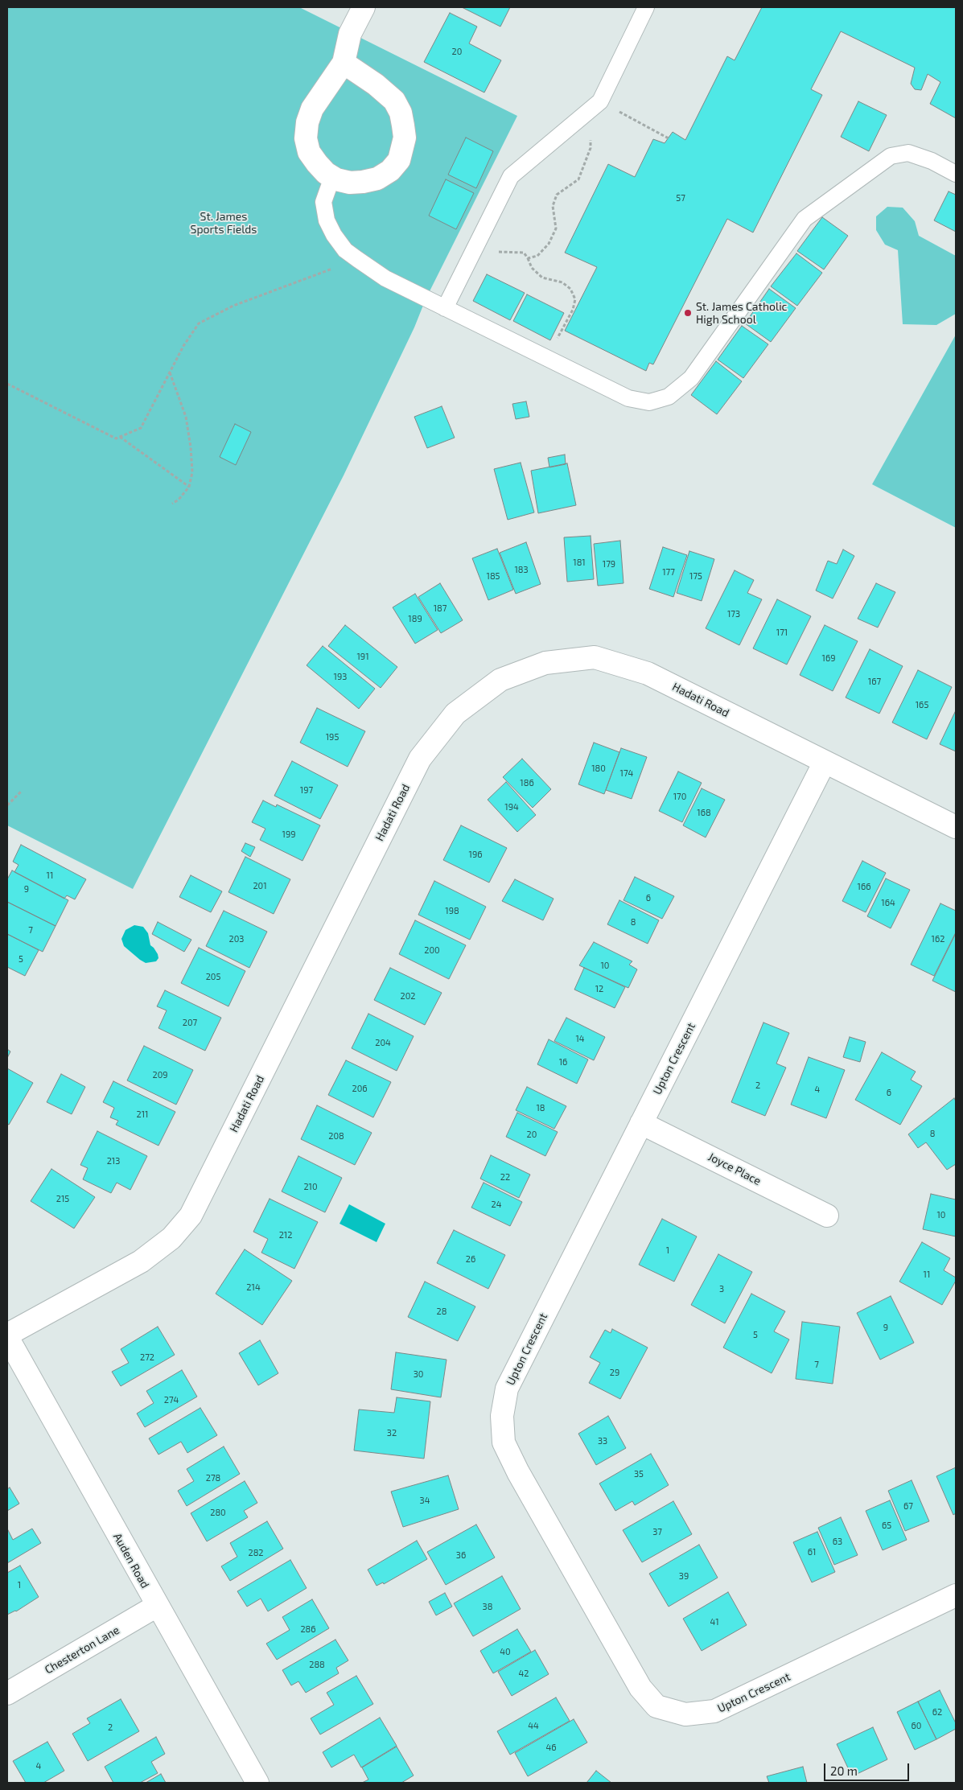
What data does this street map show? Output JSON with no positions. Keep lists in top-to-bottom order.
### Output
{
  "streets": {
    "street": [
      "Hadati Road",
      "Upton Crescent",
      "Joyce Place",
      "Auden Road",
      "Chesterton Lane"
    ]
  },
  "crossings": [
    ["Hadati Road", "Upton Crescent"],
    ["Hadati Road", "Auden Road"],
    ["Upton Crescent", "Joyce Place"],
    ["Auden Road", "Chesterton Lane"]
  ],
  "parks": ["St. James Sports Fields"],
  "places": ["St. James Catholic High School"],
  "house_numbers": [
    "20",
    "57",
    "181",
    "179",
    "183",
    "177",
    "185",
    "175",
    "187",
    "173",
    "189",
    "171",
    "191",
    "169",
    "193",
    "167",
    "165",
    "195",
    "180",
    "174",
    "186",
    "197",
    "170",
    "194",
    "168",
    "199",
    "196",
    "11",
    "201",
    "166",
    "9",
    "6",
    "164",
    "198",
    "8",
    "7",
    "203",
    "162",
    "200",
    "5",
    "10",
    "205",
    "12",
    "202",
    "207",
    "14",
    "204",
    "16",
    "209",
    "2",
    "206",
    "4",
    "6",
    "18",
    "211",
    "8",
    "20",
    "208",
    "213",
    "22",
    "210",
    "215",
    "24",
    "10",
    "212",
    "1",
    "26",
    "11",
    "214",
    "3",
    "28",
    "9",
    "5",
    "272",
    "7",
    "29",
    "30",
    "274",
    "32",
    "33",
    "35",
    "278",
    "34",
    "67",
    "280",
    "65",
    "37",
    "63",
    "61",
    "282",
    "36",
    "39",
    "1",
    "38",
    "41",
    "286",
    "40",
    "288",
    "42",
    "62",
    "44",
    "60",
    "2",
    "46",
    "4"
  ],
  "scale_bar": "20 m"
}
